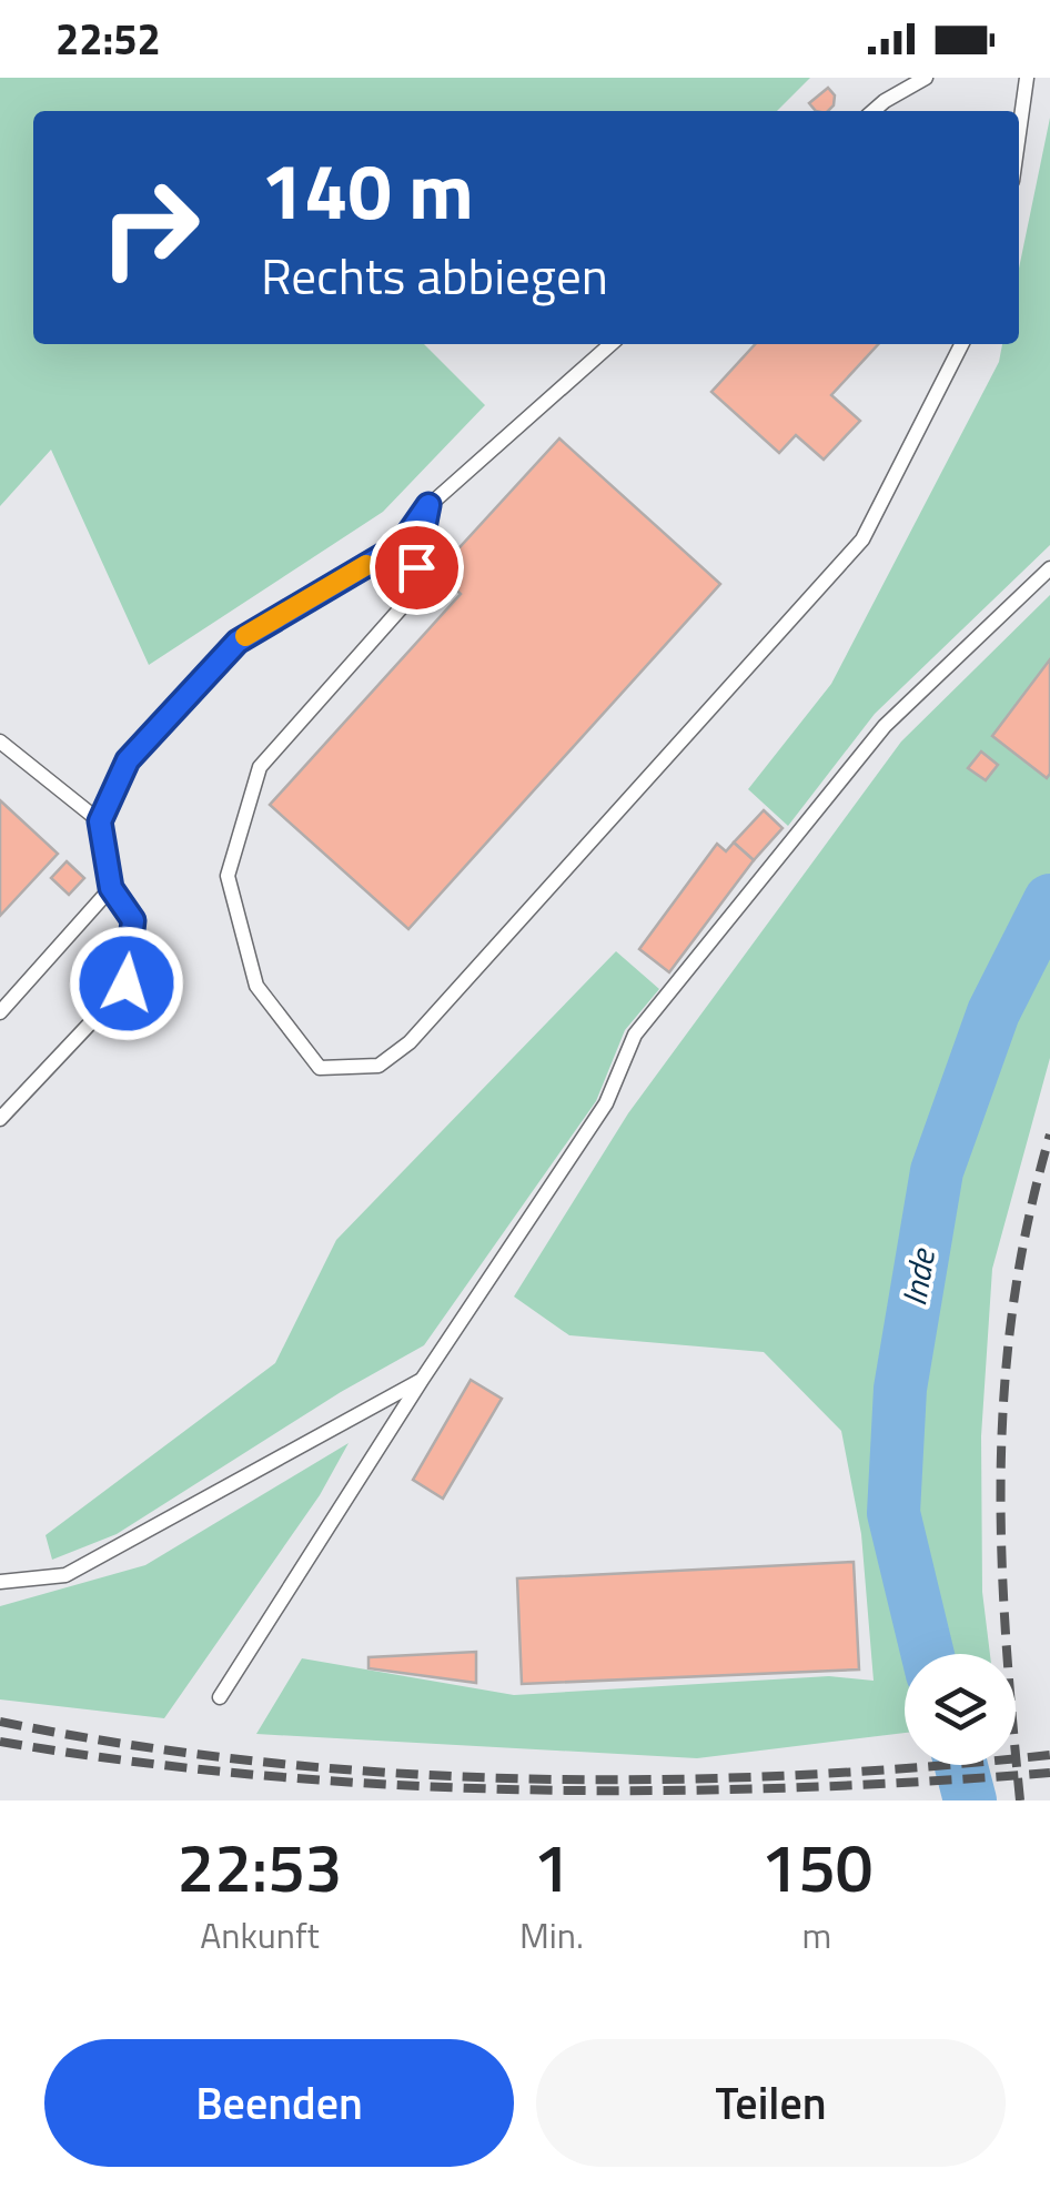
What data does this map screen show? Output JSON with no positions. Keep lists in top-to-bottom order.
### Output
{
  "water": ["Inde"],
  "page": {
    "status": "22:52",
    "turn": ["140 m", "Rechts abbiegen"],
    "eta": [
      "22:53",
      "Ankunft",
      "1",
      "Min.",
      "150",
      "m"
    ],
    "buttons": ["Beenden", "Teilen"]
  }
}
